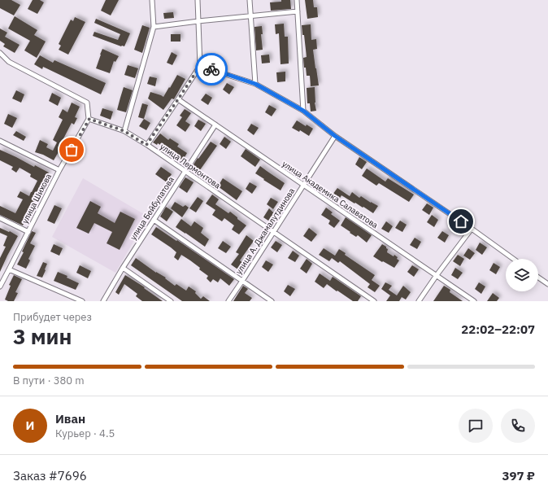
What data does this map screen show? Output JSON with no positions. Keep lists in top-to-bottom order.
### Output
{
  "streets": {
    "street": [
      "улица Лермонтова",
      "улица Академика Салаватова",
      "улица Шихова",
      "улица Бейбулатова",
      "улица А. Джамалутдинова"
    ]
  },
  "crossings": [
    ["улица Лермонтова", "улица Шихова"],
    ["улица Лермонтова", "улица Бейбулатова"],
    ["улица Лермонтова", "улица А. Джамалутдинова"],
    ["улица Академика Салаватова", "улица Бейбулатова"],
    ["улица Академика Салаватова", "улица А. Джамалутдинова"]
  ],
  "page": {
    "heading": ["3 мин", "Прибудет через", "22:02–22:07"],
    "panel": [
      "Иван",
      "Курьер · 4.5",
      "Заказ #7696",
      "397 ₽"
    ],
    "bar": "В пути · 380 m",
    "round": "И"
  }
}
